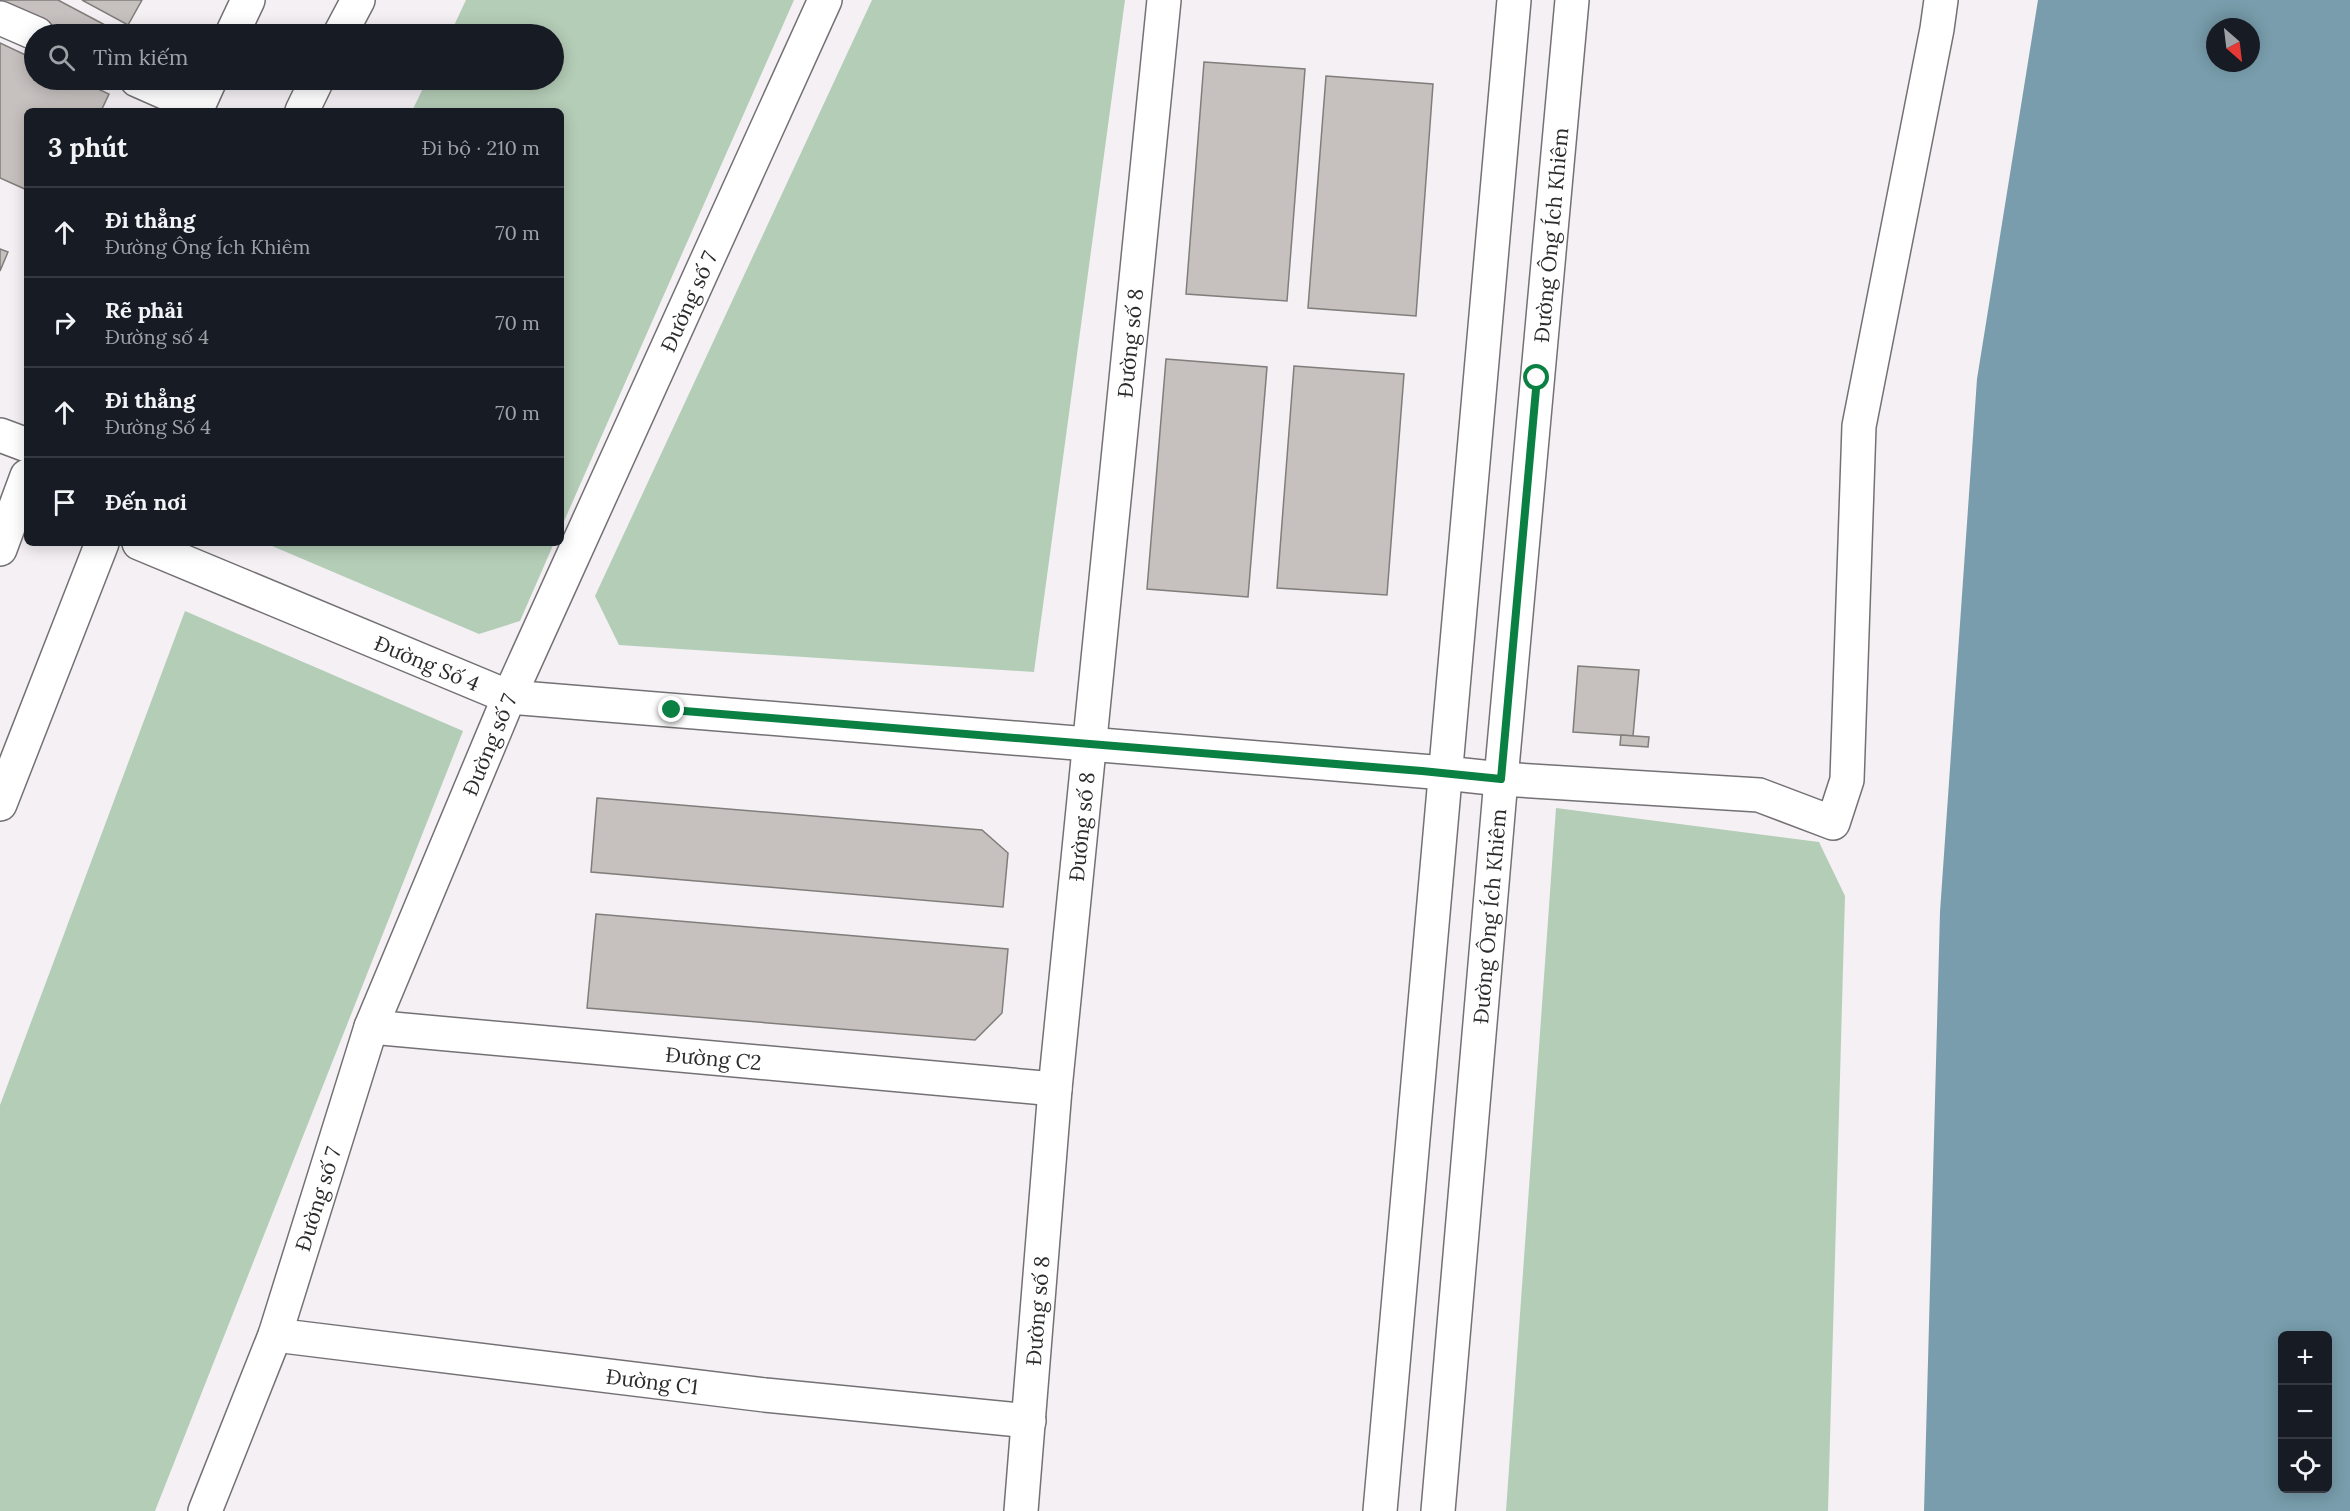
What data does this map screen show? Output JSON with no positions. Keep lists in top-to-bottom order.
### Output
{
  "streets": {
    "street": [
      "Đường Ông Ích Khiêm",
      "Đường số 7",
      "Đường số 8",
      "Đường Số 4",
      "Đường C2",
      "Đường C1"
    ]
  },
  "crossings": [
    ["Đường số 7", "Đường Số 4"],
    ["Đường số 7", "Đường C2"],
    ["Đường số 7", "Đường C1"],
    ["Đường số 8", "Đường Số 4"],
    ["Đường số 8", "Đường C2"],
    ["Đường số 8", "Đường C1"]
  ],
  "north": "bottom right",
  "page": {
    "search": "Tìm kiếm",
    "heading": ["3 phút", "Đi bộ · 210 m"],
    "list": [
      ["Đi thẳng", "Đường Ông Ích Khiêm", "70 m"],
      ["Rẽ phải", "Đường số 4", "70 m"],
      ["Đi thẳng", "Đường Số 4", "70 m"],
      "Đến nơi"
    ],
    "map_buttons": ["+", "−"]
  }
}
